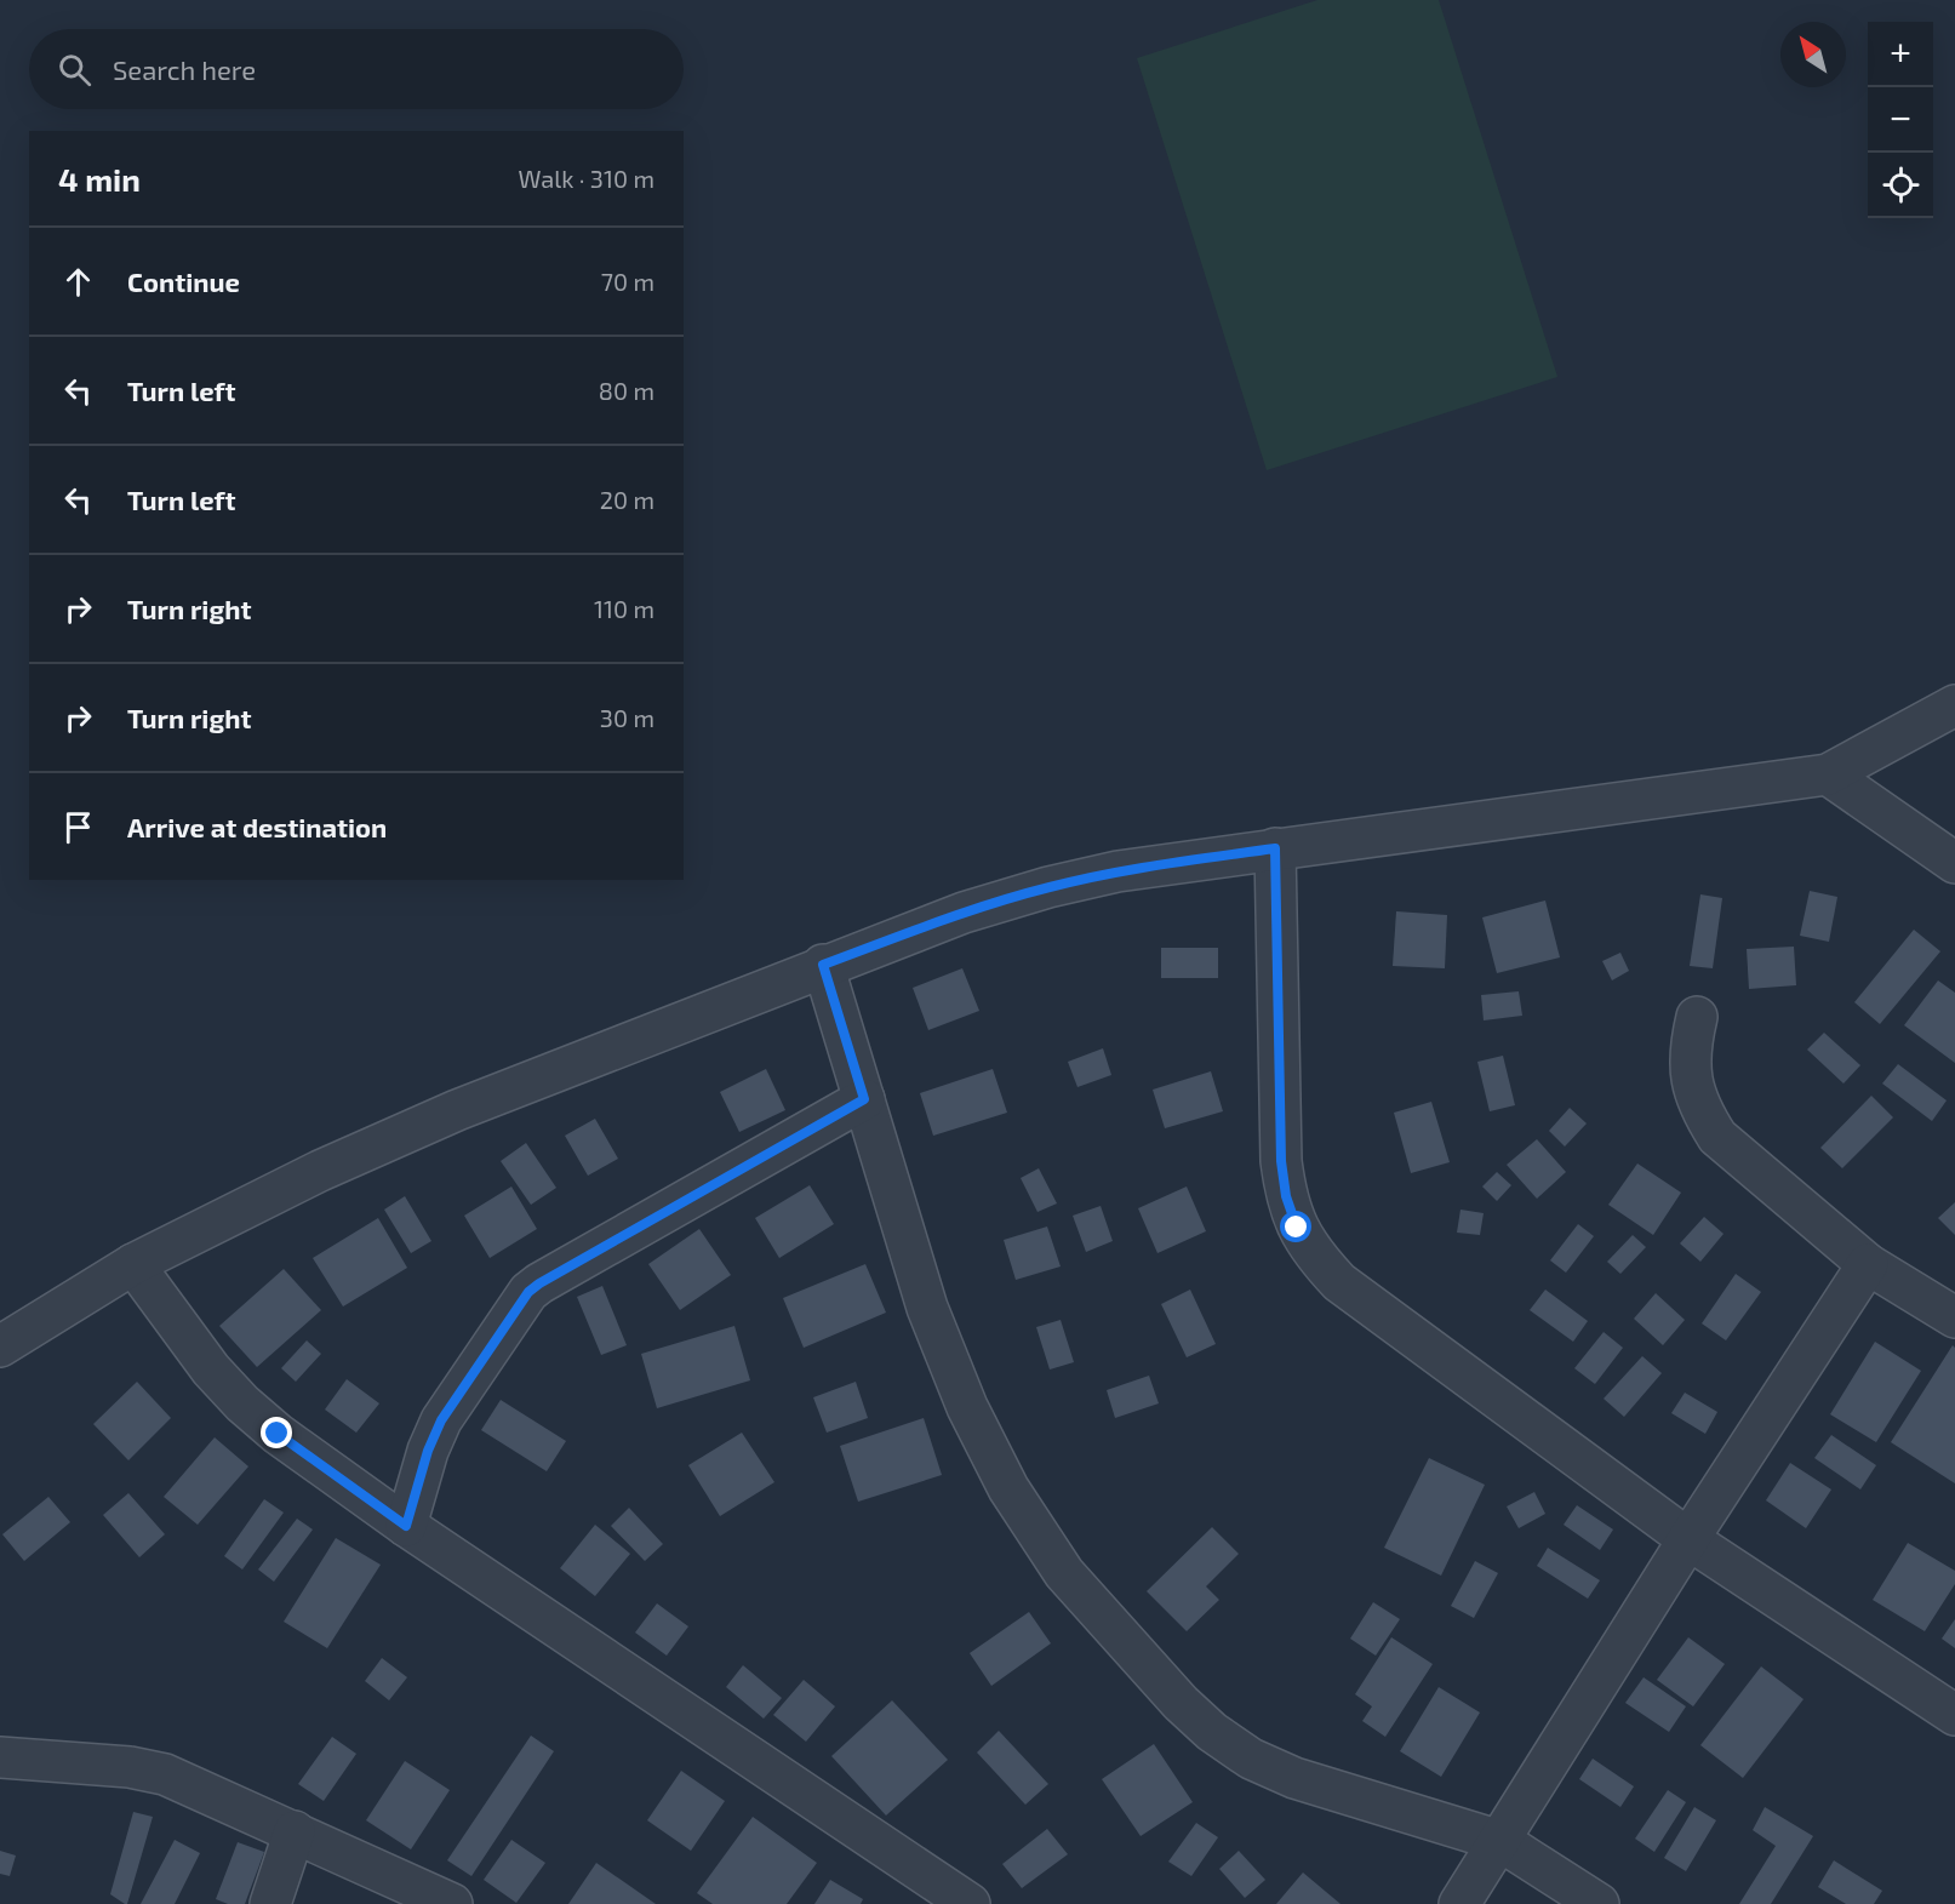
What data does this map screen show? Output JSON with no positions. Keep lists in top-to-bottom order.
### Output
{
  "north": "top left",
  "page": {
    "map_buttons": ["+", "−"],
    "search": "Search here",
    "heading": ["4 min", "Walk · 310 m"],
    "list": [
      ["Continue", "70 m"],
      ["Turn left", "80 m"],
      ["Turn left", "20 m"],
      ["Turn right", "110 m"],
      ["Turn right", "30 m"],
      "Arrive at destination"
    ]
  }
}
